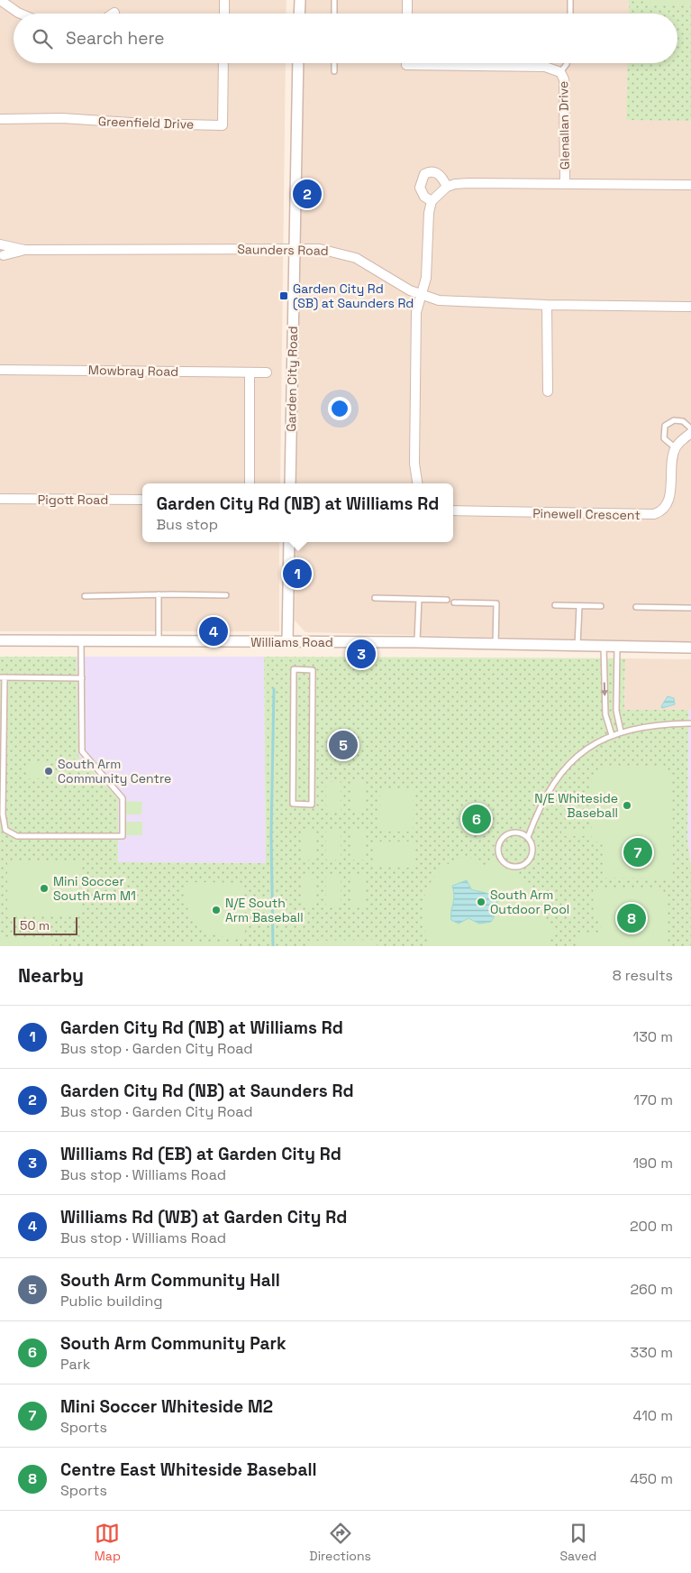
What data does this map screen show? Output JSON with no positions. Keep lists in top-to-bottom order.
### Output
{
  "streets": {
    "street": [
      "Greenfield Drive",
      "Glenallan Drive",
      "Saunders Road",
      "Mowbray Road",
      "Garden City Road",
      "Pigott Road",
      "Pinewell Crescent",
      "Williams Road"
    ]
  },
  "crossings": [
    ["Saunders Road", "Garden City Road"]
  ],
  "places": {
    "transit": ["Garden City Rd (SB) at Saunders Rd"],
    "other": [
      "South Arm Community Centre",
      "N/E Whiteside Baseball",
      "Mini Soccer South Arm M1",
      "South Arm Outdoor Pool",
      "N/E South Arm Baseball"
    ]
  },
  "scale_bar": "50 m",
  "page": {
    "search": "Search here",
    "pins": [
      "2",
      "1",
      "4",
      "3",
      "5",
      "6",
      "7",
      "8"
    ],
    "popup": ["Garden City Rd (NB) at Williams Rd", "Bus stop"],
    "scale": "50 m",
    "heading": ["Nearby", "8 results"],
    "list": [
      {
        "mark": "1",
        "name": "Garden City Rd (NB) at Williams Rd",
        "note": "Bus stop · Garden City Road",
        "value": "130 m"
      },
      {
        "mark": "2",
        "name": "Garden City Rd (NB) at Saunders Rd",
        "note": "Bus stop · Garden City Road",
        "value": "170 m"
      },
      {
        "mark": "3",
        "name": "Williams Rd (EB) at Garden City Rd",
        "note": "Bus stop · Williams Road",
        "value": "190 m"
      },
      {
        "mark": "4",
        "name": "Williams Rd (WB) at Garden City Rd",
        "note": "Bus stop · Williams Road",
        "value": "200 m"
      },
      {
        "mark": "5",
        "name": "South Arm Community Hall",
        "note": "Public building",
        "value": "260 m"
      },
      {
        "mark": "6",
        "name": "South Arm Community Park",
        "note": "Park",
        "value": "330 m"
      },
      {
        "mark": "7",
        "name": "Mini Soccer Whiteside M2",
        "note": "Sports",
        "value": "410 m"
      },
      {
        "mark": "8",
        "name": "Centre East Whiteside Baseball",
        "note": "Sports",
        "value": "450 m"
      }
    ],
    "nav": ["Map", "Directions", "Saved"]
  }
}
